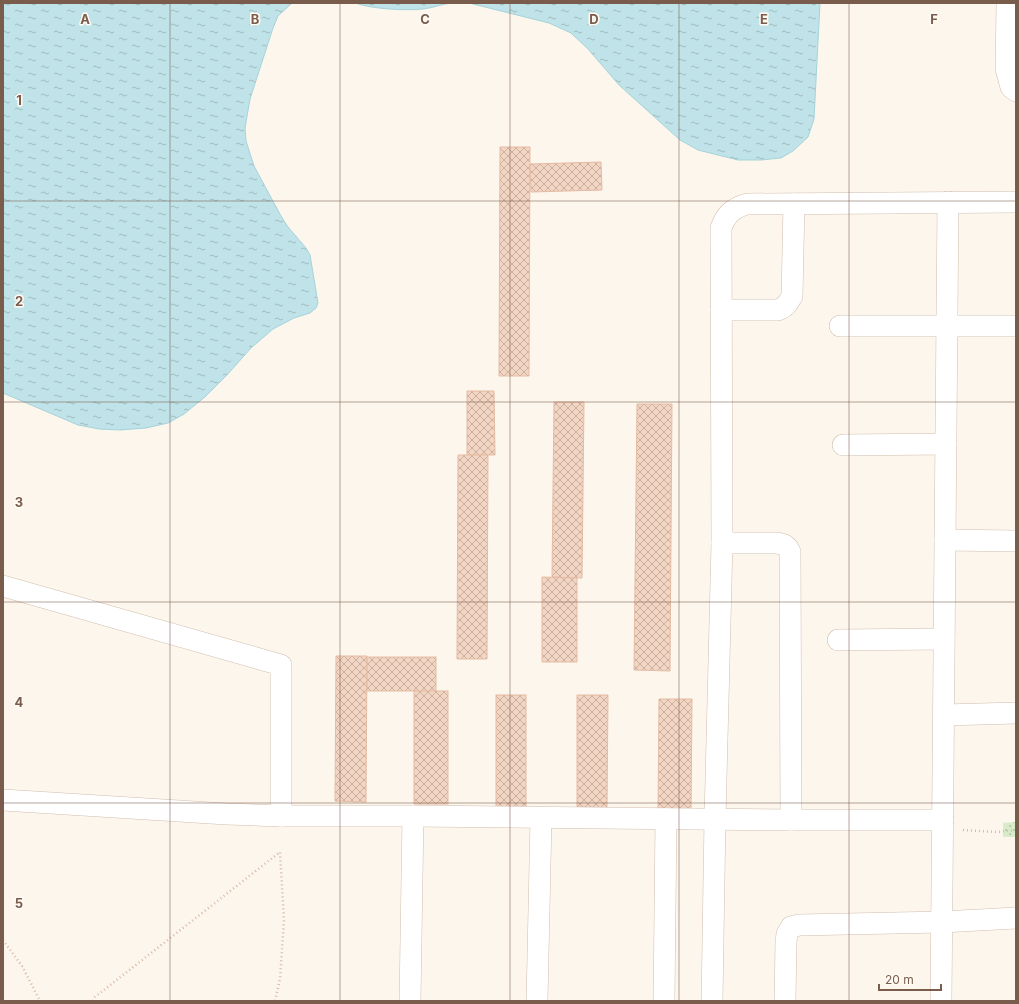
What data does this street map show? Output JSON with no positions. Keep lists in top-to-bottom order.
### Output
{
  "scale_bar": "20 m",
  "grid": {
    "columns": [
      "A",
      "B",
      "C",
      "D",
      "E",
      "F"
    ],
    "rows": [
      "1",
      "2",
      "3",
      "4",
      "5"
    ]
  }
}
